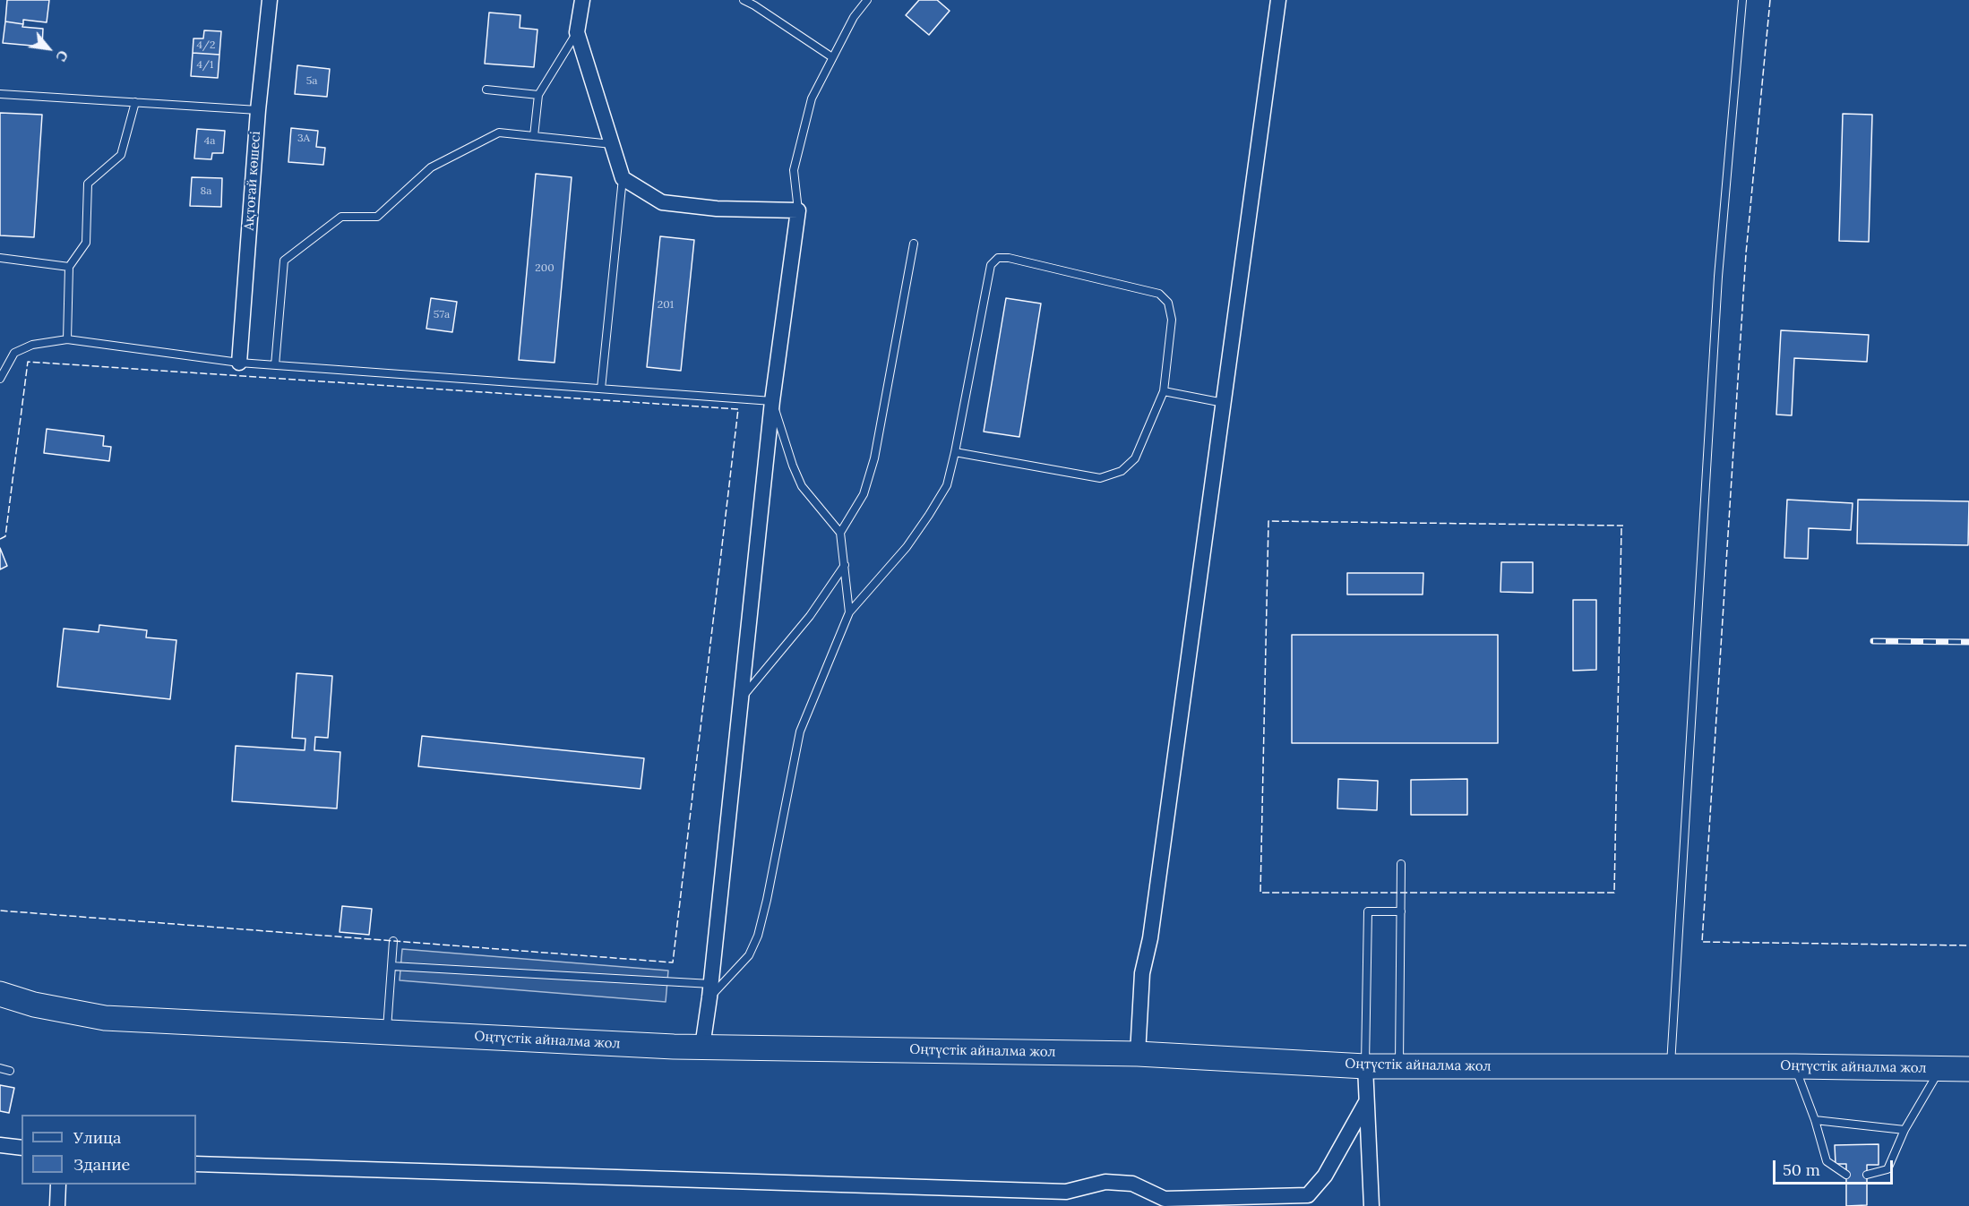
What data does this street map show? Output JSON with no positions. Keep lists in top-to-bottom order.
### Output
{
  "streets": {
    "highway": ["Оңтүстік айналма жол"],
    "street": ["Ақтоғай көшесі"]
  },
  "house_numbers": [
    "4/2",
    "4/1",
    "5а",
    "3А",
    "4а",
    "8а",
    "200",
    "201",
    "57а"
  ],
  "legend": ["Улица", "Здание"],
  "scale_bar": "50 m",
  "north": "bottom right"
}
